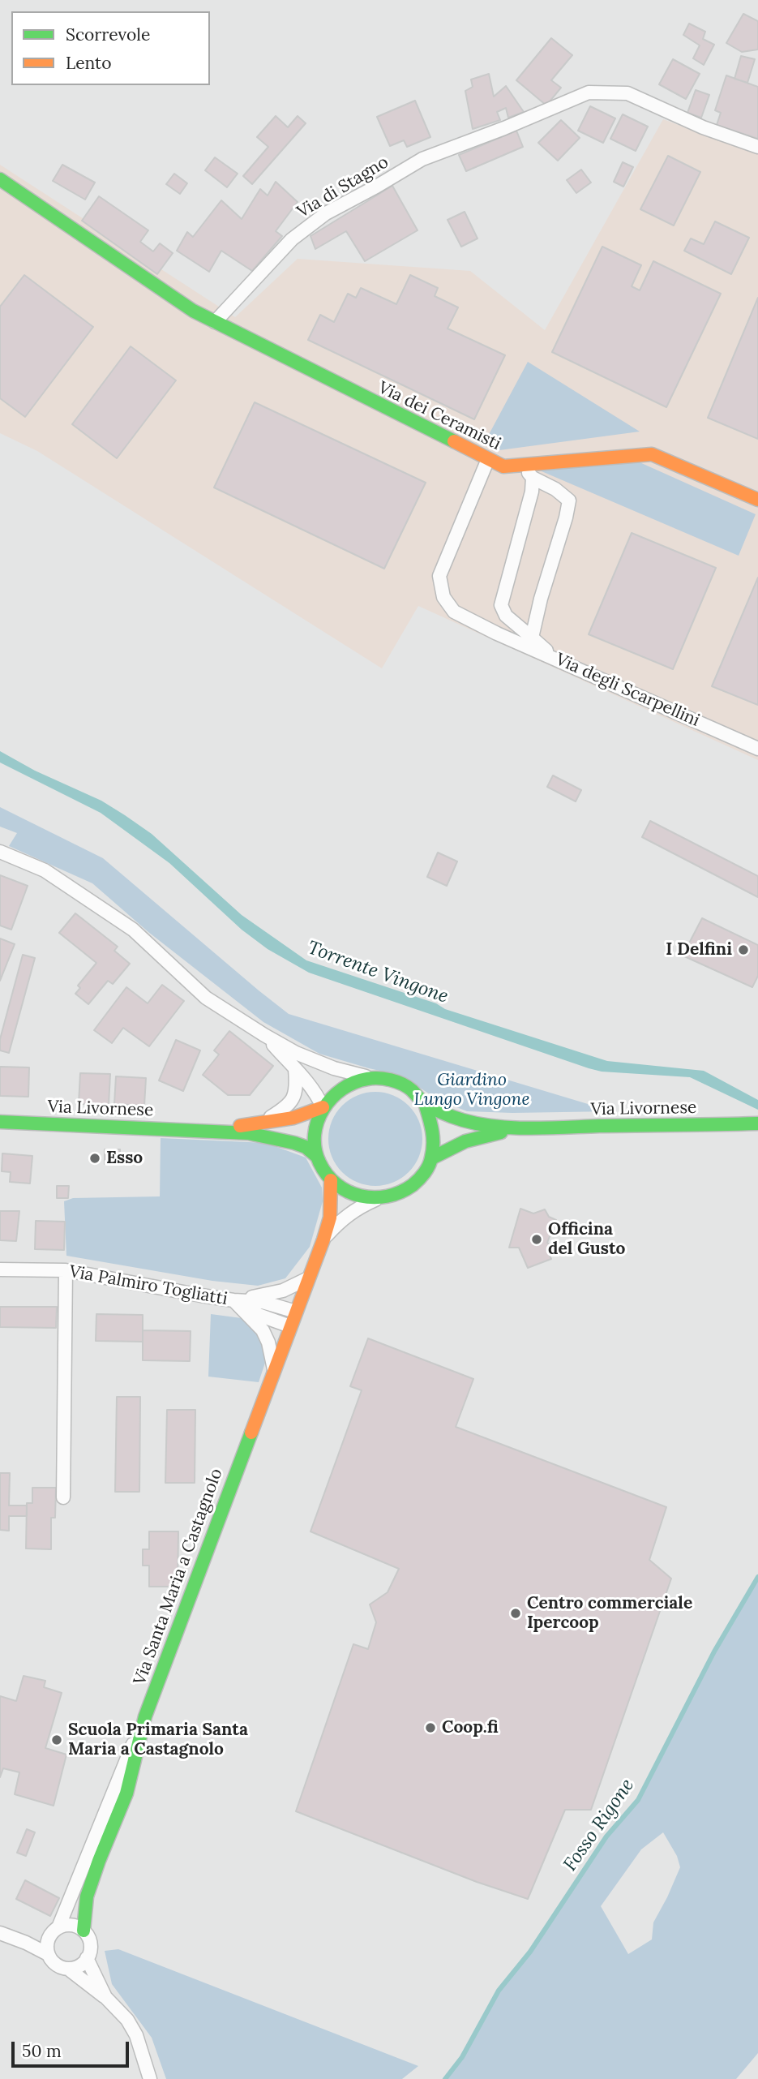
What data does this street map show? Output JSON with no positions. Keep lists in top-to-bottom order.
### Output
{
  "streets": {
    "street": [
      "Via di Stagno",
      "Via dei Ceramisti",
      "Via degli Scarpellini",
      "Via Livornese",
      "Via Palmiro Togliatti",
      "Via Santa Maria a Castagnolo"
    ]
  },
  "crossings": [
    ["Via di Stagno", "Via dei Ceramisti"],
    ["Via dei Ceramisti", "Via degli Scarpellini"],
    ["Via Livornese", "Via Santa Maria a Castagnolo"],
    ["Via Palmiro Togliatti", "Via Santa Maria a Castagnolo"]
  ],
  "water": ["Torrente Vingone", "Fosso Rigone"],
  "parks": ["Giardino Lungo Vingone"],
  "places": [
    "I Delfini",
    "Esso",
    "Officina del Gusto",
    "Centro commerciale Ipercoop",
    "Coop.fi",
    "Scuola Primaria Santa Maria a Castagnolo"
  ],
  "legend": ["Scorrevole", "Lento"],
  "scale_bar": "50 m"
}
